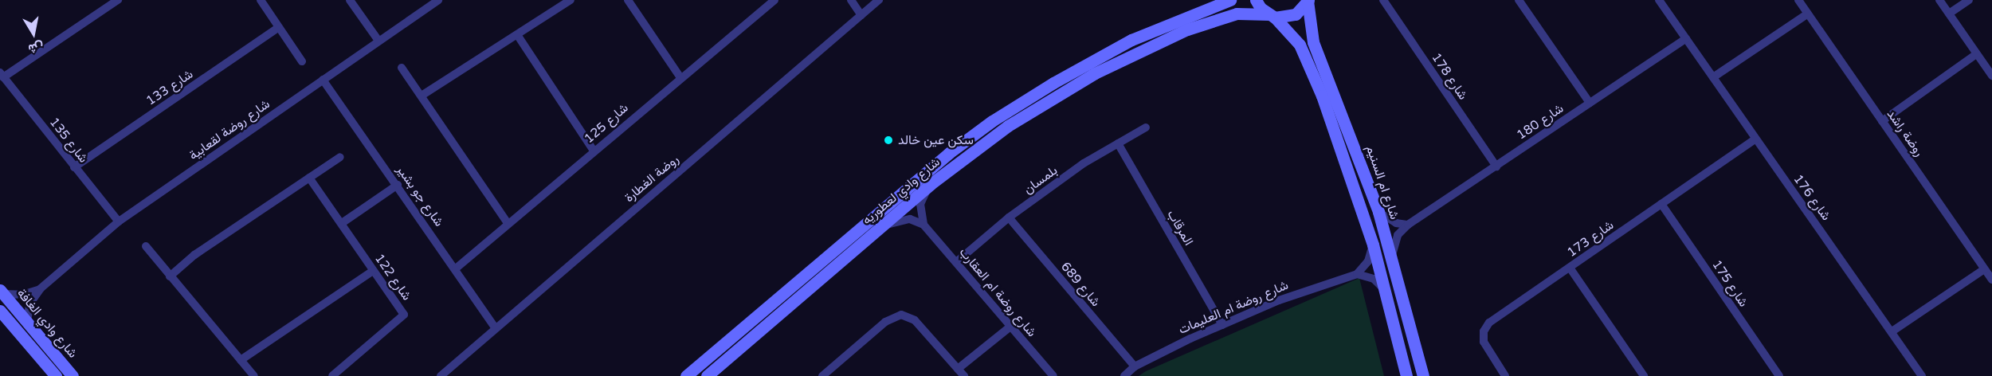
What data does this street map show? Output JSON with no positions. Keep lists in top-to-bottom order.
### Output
{
  "streets": {
    "street": [
      "شارع 178",
      "شارع 133",
      "شارع 180",
      "شارع 125",
      "شارع روضة لقعابية",
      "روضة راشد",
      "شارع 135",
      "روضة الغطارة",
      "بلمسان",
      "شارع ام السنيم",
      "شارع وادي لعطوريه",
      "شارع جو بشير",
      "شارع 176",
      "المرقاب",
      "شارع 173",
      "شارع 122",
      "شارع 175",
      "شارع 689",
      "شارع روضة ام العقارب",
      "شارع روضة ام العليمات",
      "شارع وادي الغافة"
    ]
  },
  "crossings": [
    ["شارع 178", "شارع 180"],
    ["شارع 133", "شارع 135"],
    ["شارع 180", "شارع ام السنيم"],
    ["شارع 180", "شارع 176"],
    ["شارع 125", "شارع جو بشير"],
    ["شارع روضة لقعابية", "شارع 135"],
    ["شارع روضة لقعابية", "شارع جو بشير"],
    ["شارع روضة لقعابية", "شارع وادي الغافة"],
    ["روضة الغطارة", "شارع جو بشير"],
    ["بلمسان", "المرقاب"],
    ["بلمسان", "شارع 689"],
    ["بلمسان", "شارع روضة ام العقارب"],
    ["شارع ام السنيم", "شارع وادي لعطوريه"],
    ["شارع 176", "شارع 173"],
    ["المرقاب", "شارع روضة ام العليمات"],
    ["شارع 173", "شارع 175"],
    ["شارع 689", "شارع روضة ام العليمات"]
  ],
  "places": ["سكن عين خالد"],
  "north": "bottom"
}
